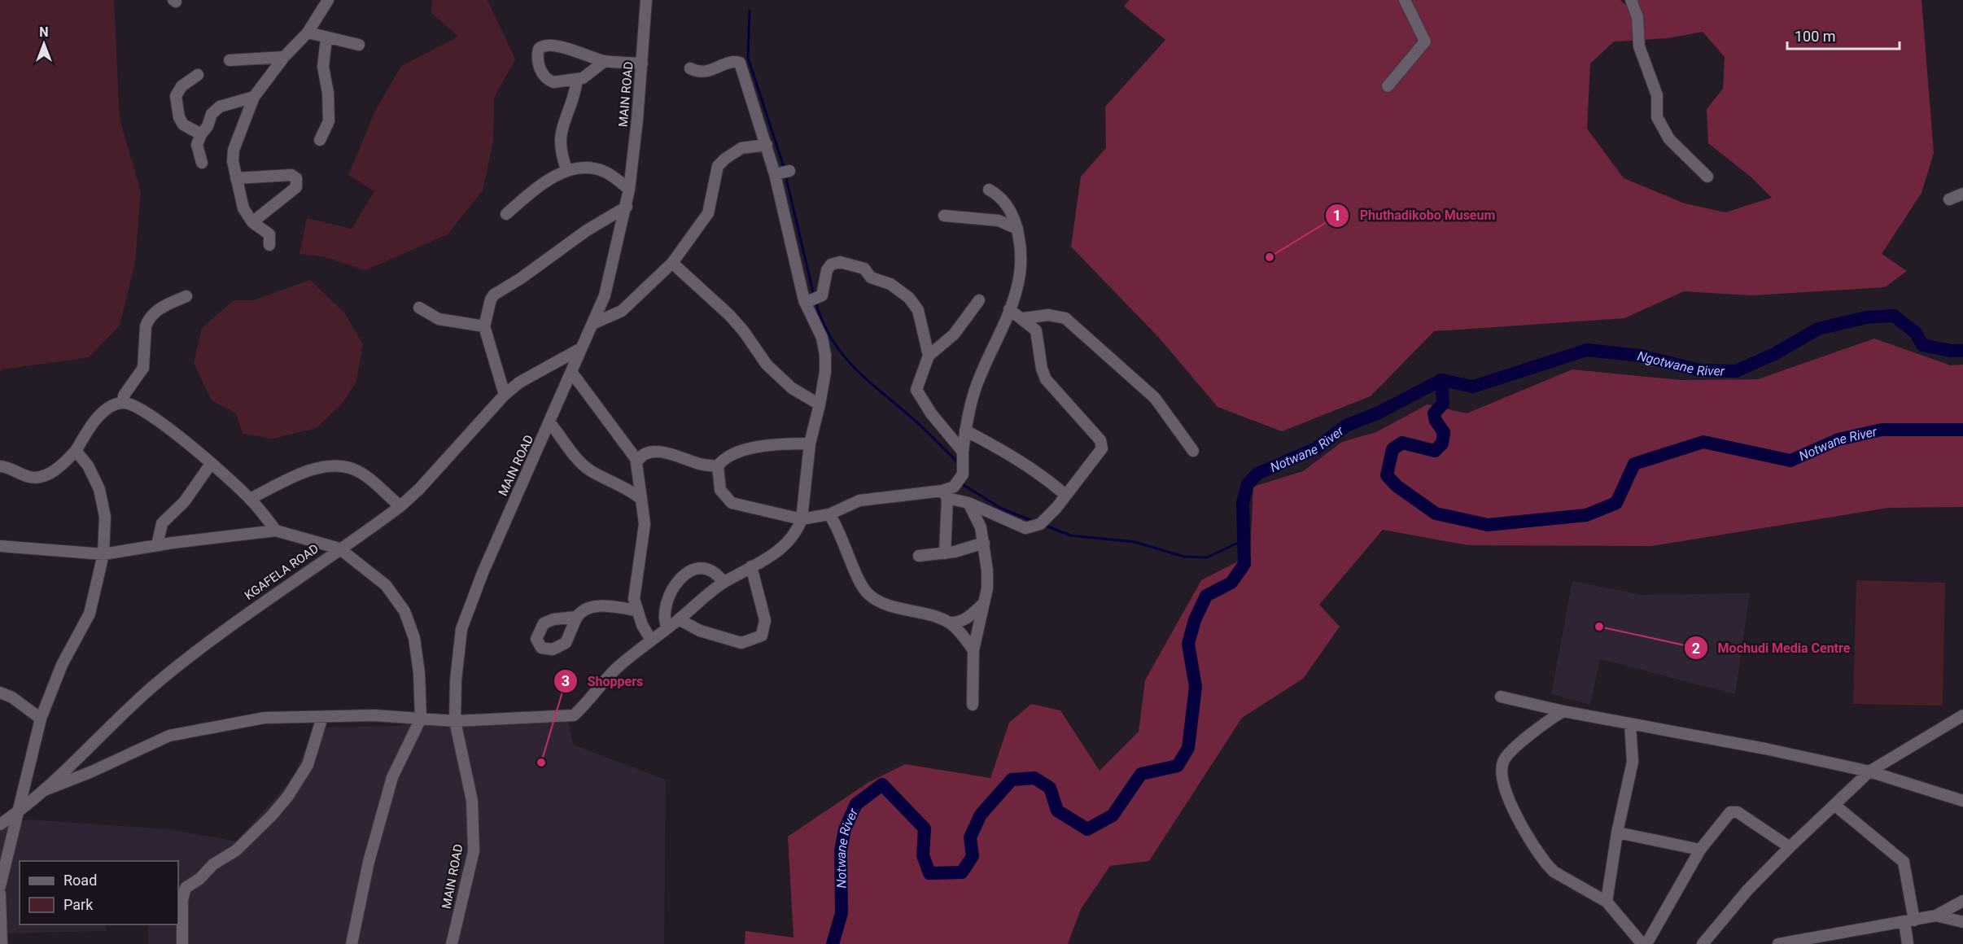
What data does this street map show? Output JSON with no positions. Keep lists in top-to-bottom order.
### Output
{
  "streets": {
    "street": ["MAIN ROAD", "KGAFELA ROAD"]
  },
  "crossings": [
    ["MAIN ROAD", "KGAFELA ROAD"]
  ],
  "water": ["Ngotwane River", "Notwane River"],
  "places": ["Phuthadikobo Museum", "Mochudi Media Centre", "Shoppers"],
  "legend": ["Road", "Park"],
  "scale_bar": "100 m",
  "north": "top"
}
